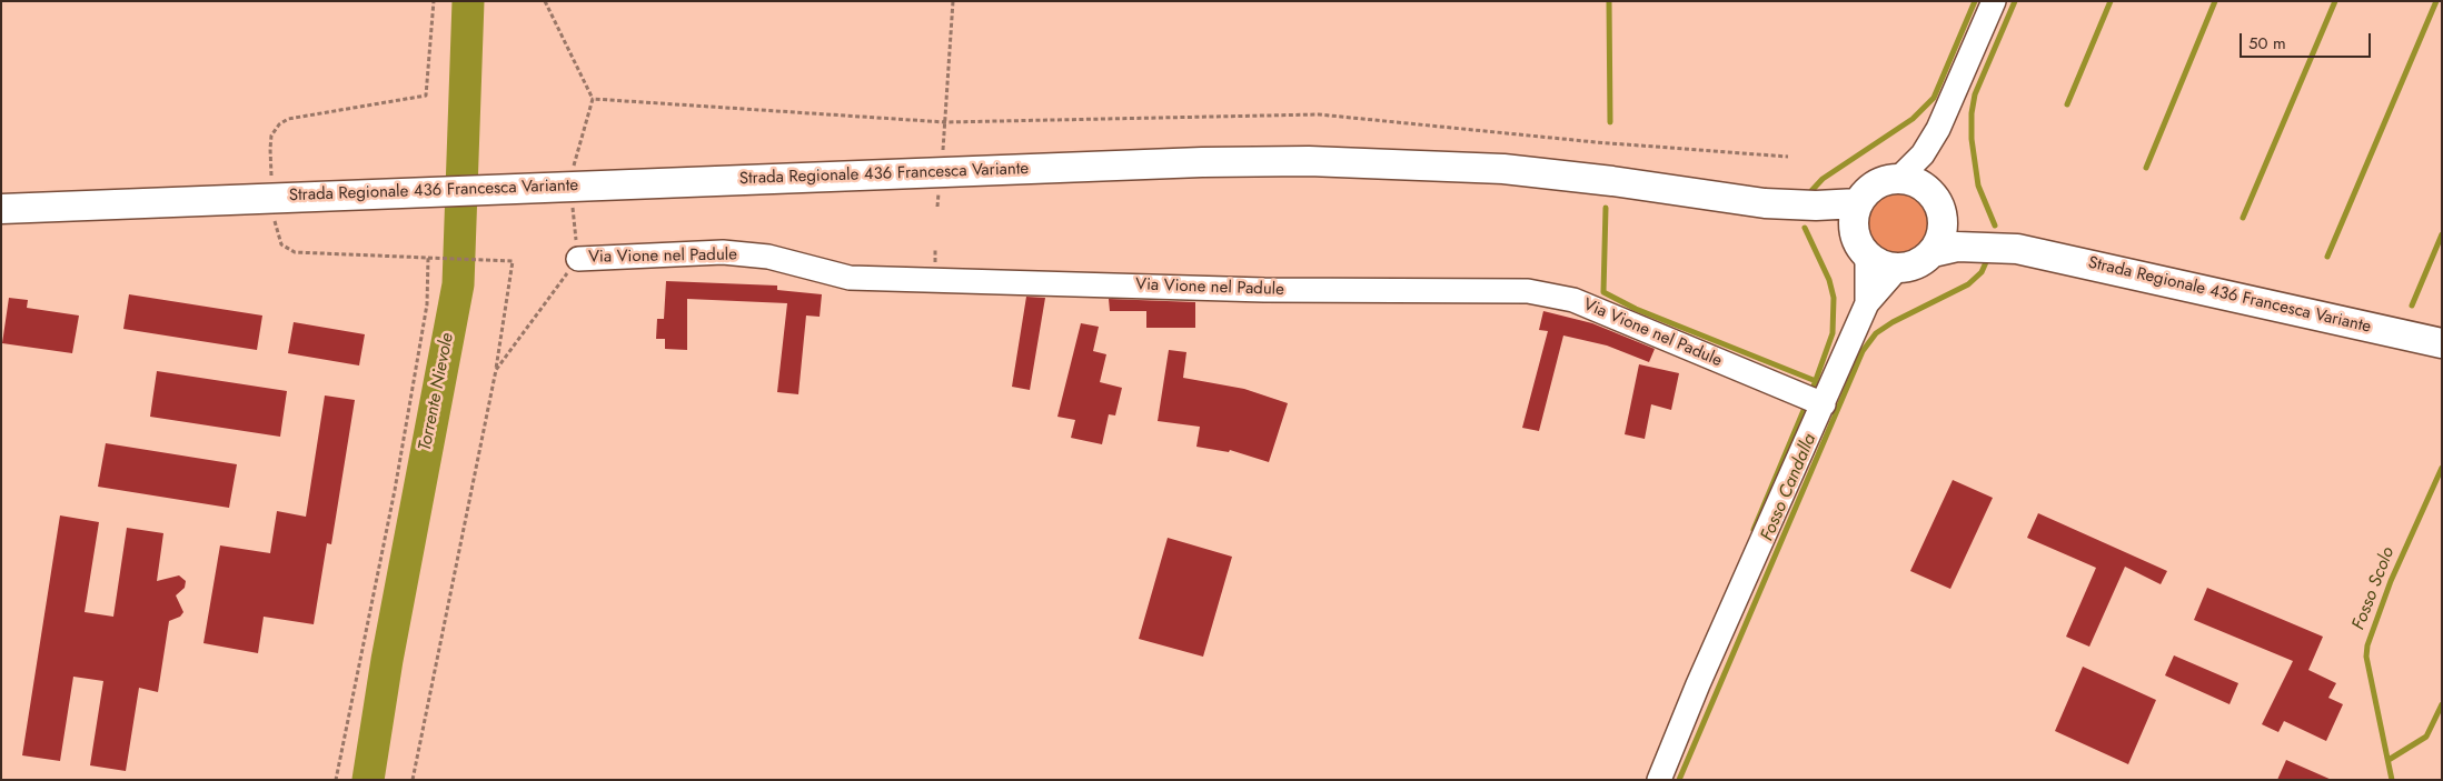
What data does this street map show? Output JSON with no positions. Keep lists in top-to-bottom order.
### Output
{
  "streets": {
    "main road": ["Strada Regionale 436 Francesca Variante"],
    "street": ["Via Vione nel Padule"]
  },
  "water": ["Torrente Nievole", "Fosso Candalla", "Fosso Scolo"],
  "scale_bar": "50 m"
}
